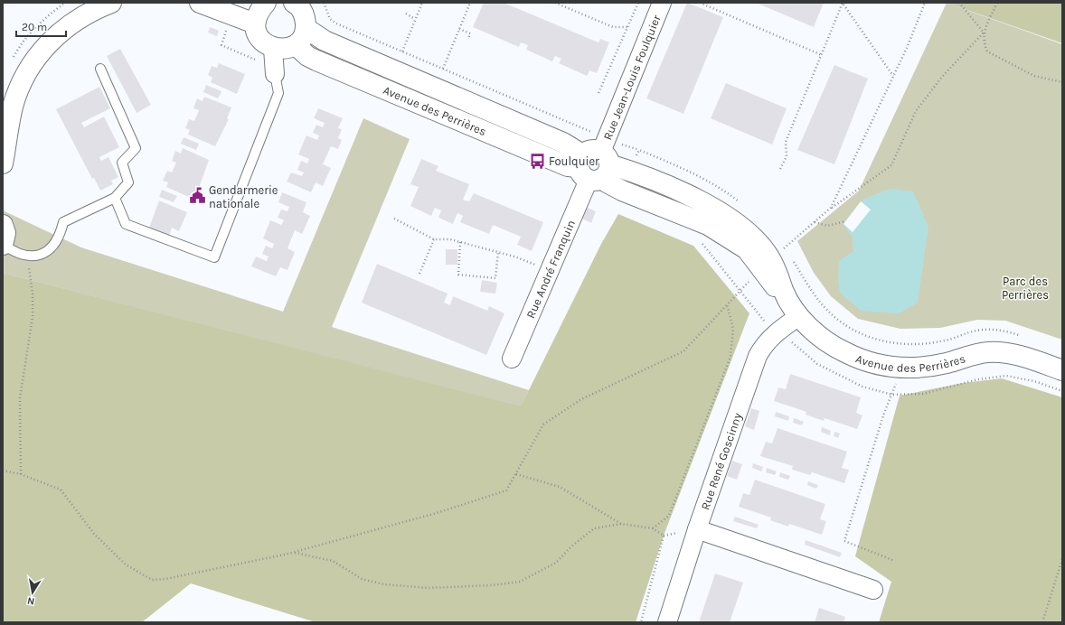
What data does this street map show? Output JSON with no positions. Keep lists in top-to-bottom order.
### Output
{
  "streets": {
    "street": [
      "Rue Jean-Louis Foulquier",
      "Avenue des Perrières",
      "Rue André Franquin",
      "Rue René Goscinny"
    ]
  },
  "crossings": [
    ["Rue Jean-Louis Foulquier", "Avenue des Perrières"],
    ["Rue Jean-Louis Foulquier", "Rue André Franquin"],
    ["Avenue des Perrières", "Rue André Franquin"],
    ["Avenue des Perrières", "Rue René Goscinny"]
  ],
  "parks": ["Parc des Perrières"],
  "places": {
    "bus stop": ["Foulquier"],
    "public building": ["Gendarmerie nationale"]
  },
  "scale_bar": "20 m",
  "north": "bottom"
}
